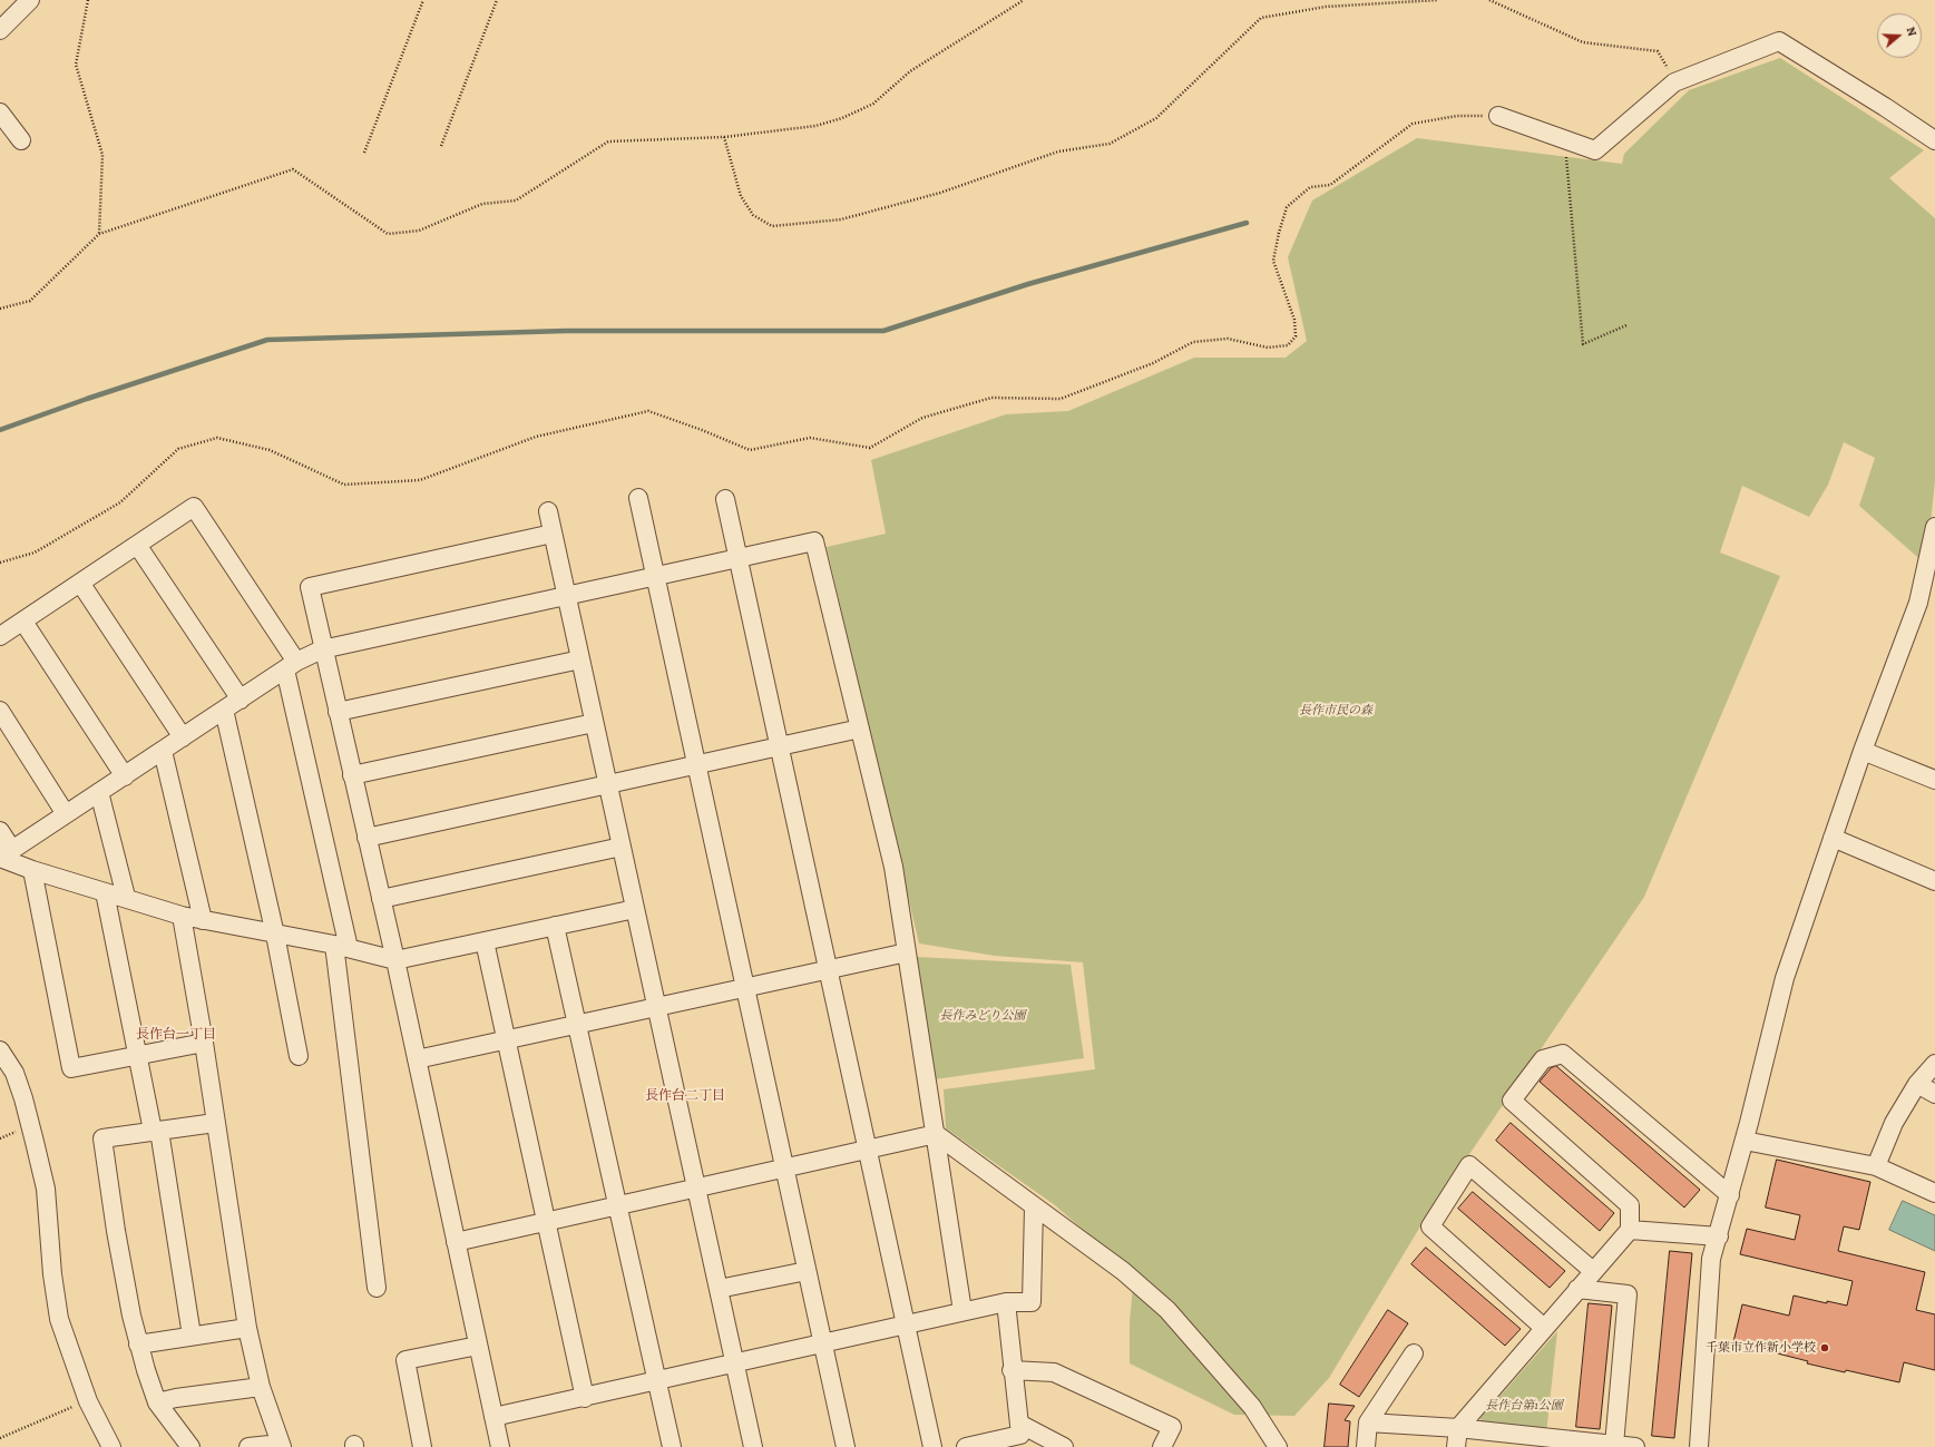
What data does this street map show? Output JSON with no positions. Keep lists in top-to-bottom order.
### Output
{
  "districts": ["長作台一丁目", "長作台二丁目"],
  "parks": ["長作市民の森", "長作みどり公園", "長作台第1公園"],
  "places": ["千葉市立作新小学校"],
  "north": "right"
}
